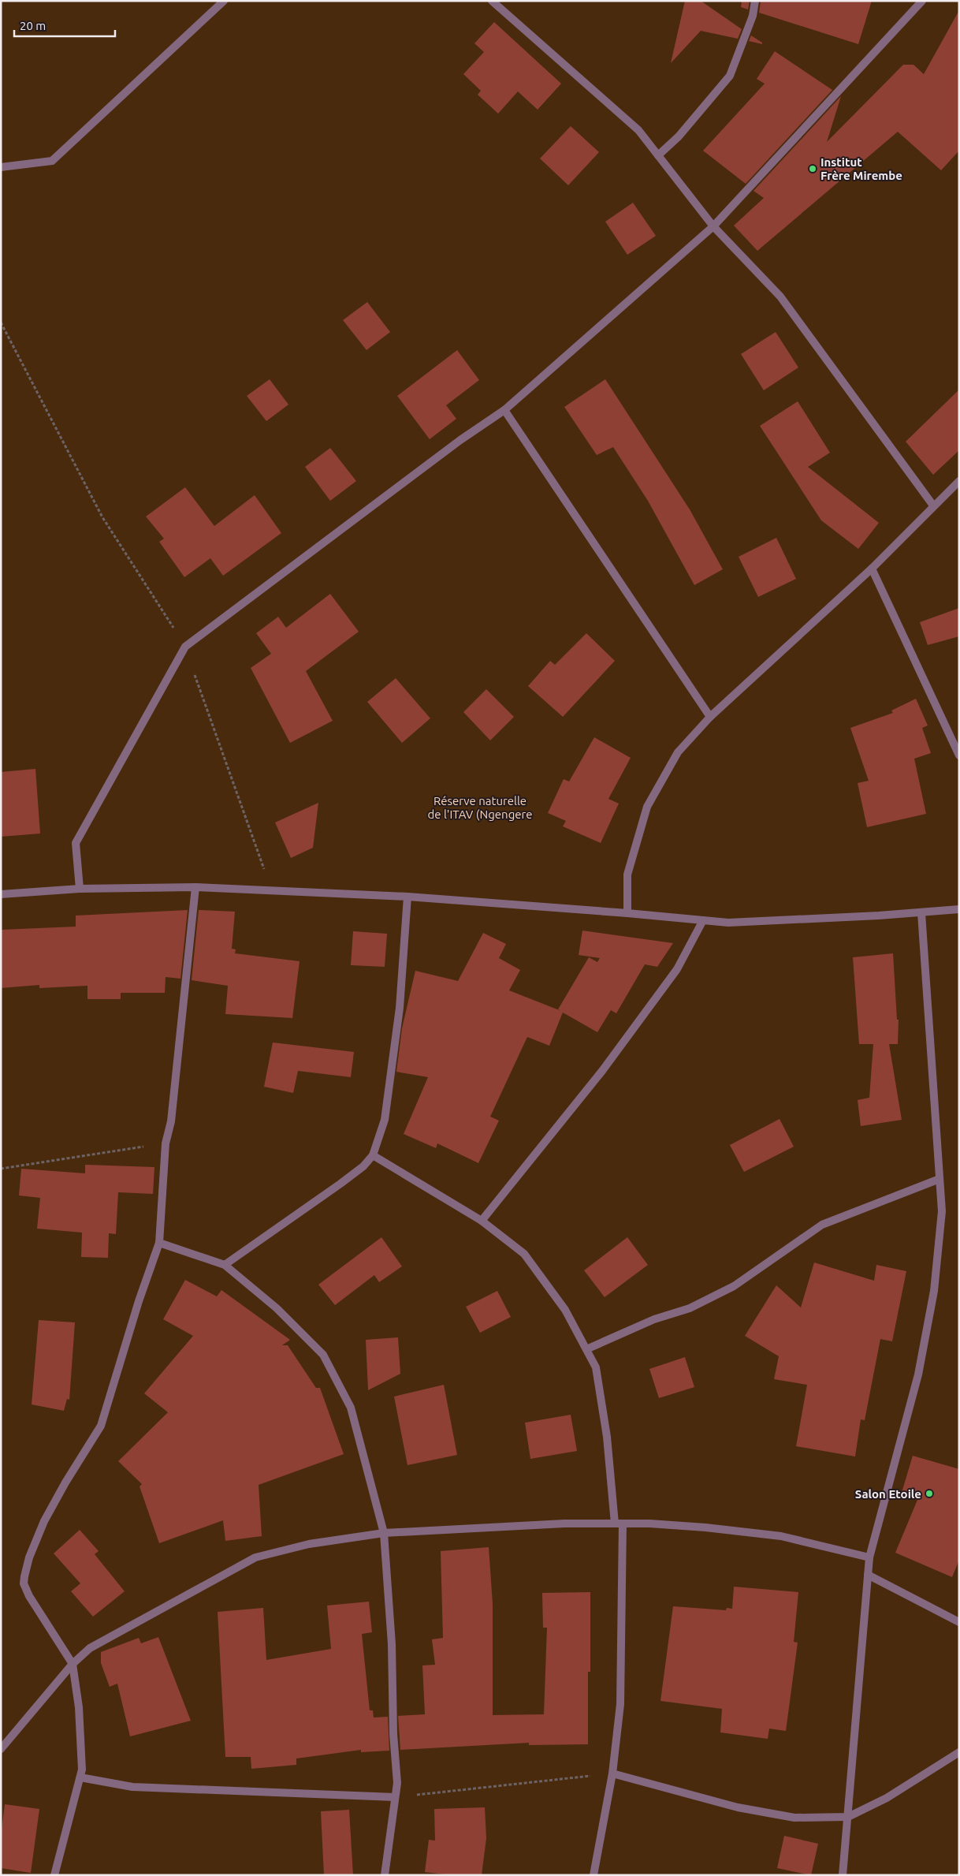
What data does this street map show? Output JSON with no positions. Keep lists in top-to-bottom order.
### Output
{
  "parks": ["Réserve naturelle de l'ITAV (Ngengere"],
  "places": ["Institut Frère Mirembe", "Salon Etoile"],
  "scale_bar": "20 m"
}
